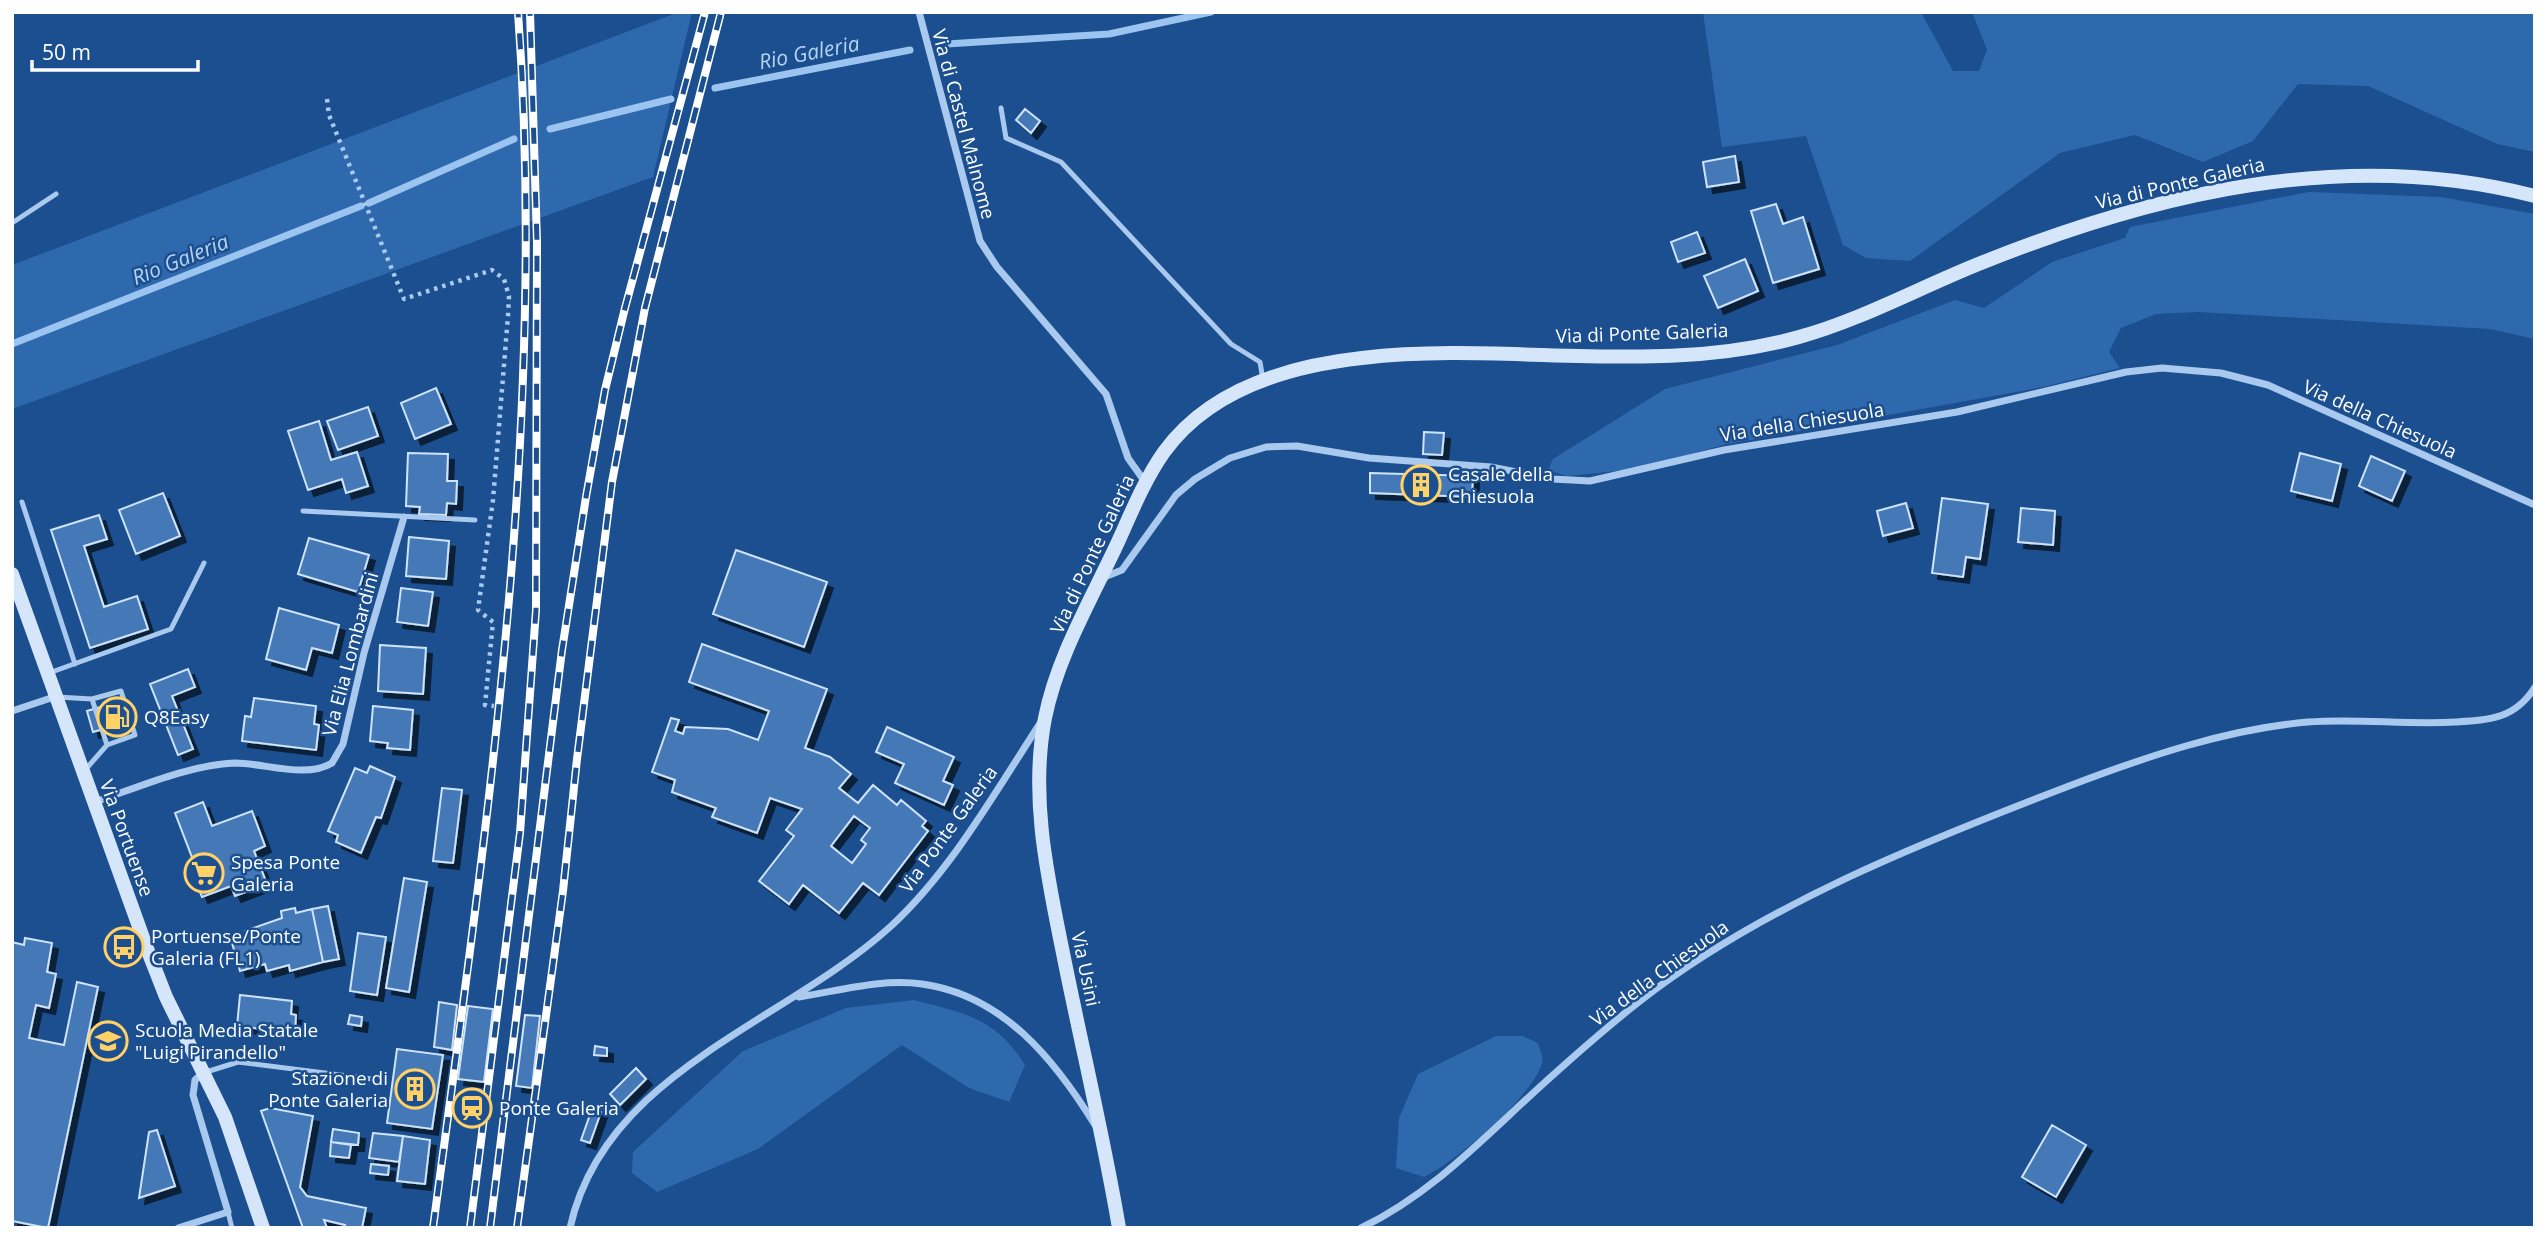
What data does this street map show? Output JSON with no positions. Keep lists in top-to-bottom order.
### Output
{
  "streets": {
    "main road": ["Via di Ponte Galeria", "Via Portuense", "Via Usini"],
    "street": [
      "Via di Castel Malnome",
      "Via della Chiesuola",
      "Via Elia Lombardini",
      "Via Ponte Galeria"
    ]
  },
  "crossings": [
    ["Via di Castel Malnome", "Via di Ponte Galeria"],
    ["Via di Ponte Galeria", "Via della Chiesuola"],
    ["Via di Ponte Galeria", "Via Ponte Galeria"],
    ["Via di Ponte Galeria", "Via Usini"],
    ["Via Elia Lombardini", "Via Portuense"],
    ["Via Ponte Galeria", "Via Usini"]
  ],
  "water": ["Rio Galeria"],
  "places": {
    "building": ["Casale della Chiesuola", "Stazione di Ponte Galeria"],
    "fuel station": ["Q8Easy"],
    "supermarket": ["Spesa Ponte Galeria"],
    "bus stop": ["Portuense/Ponte Galeria (FL1)"],
    "school or university": ["Scuola Media Statale \"Luigi Pirandello\""],
    "station": ["Ponte Galeria"]
  },
  "scale_bar": "50 m"
}
